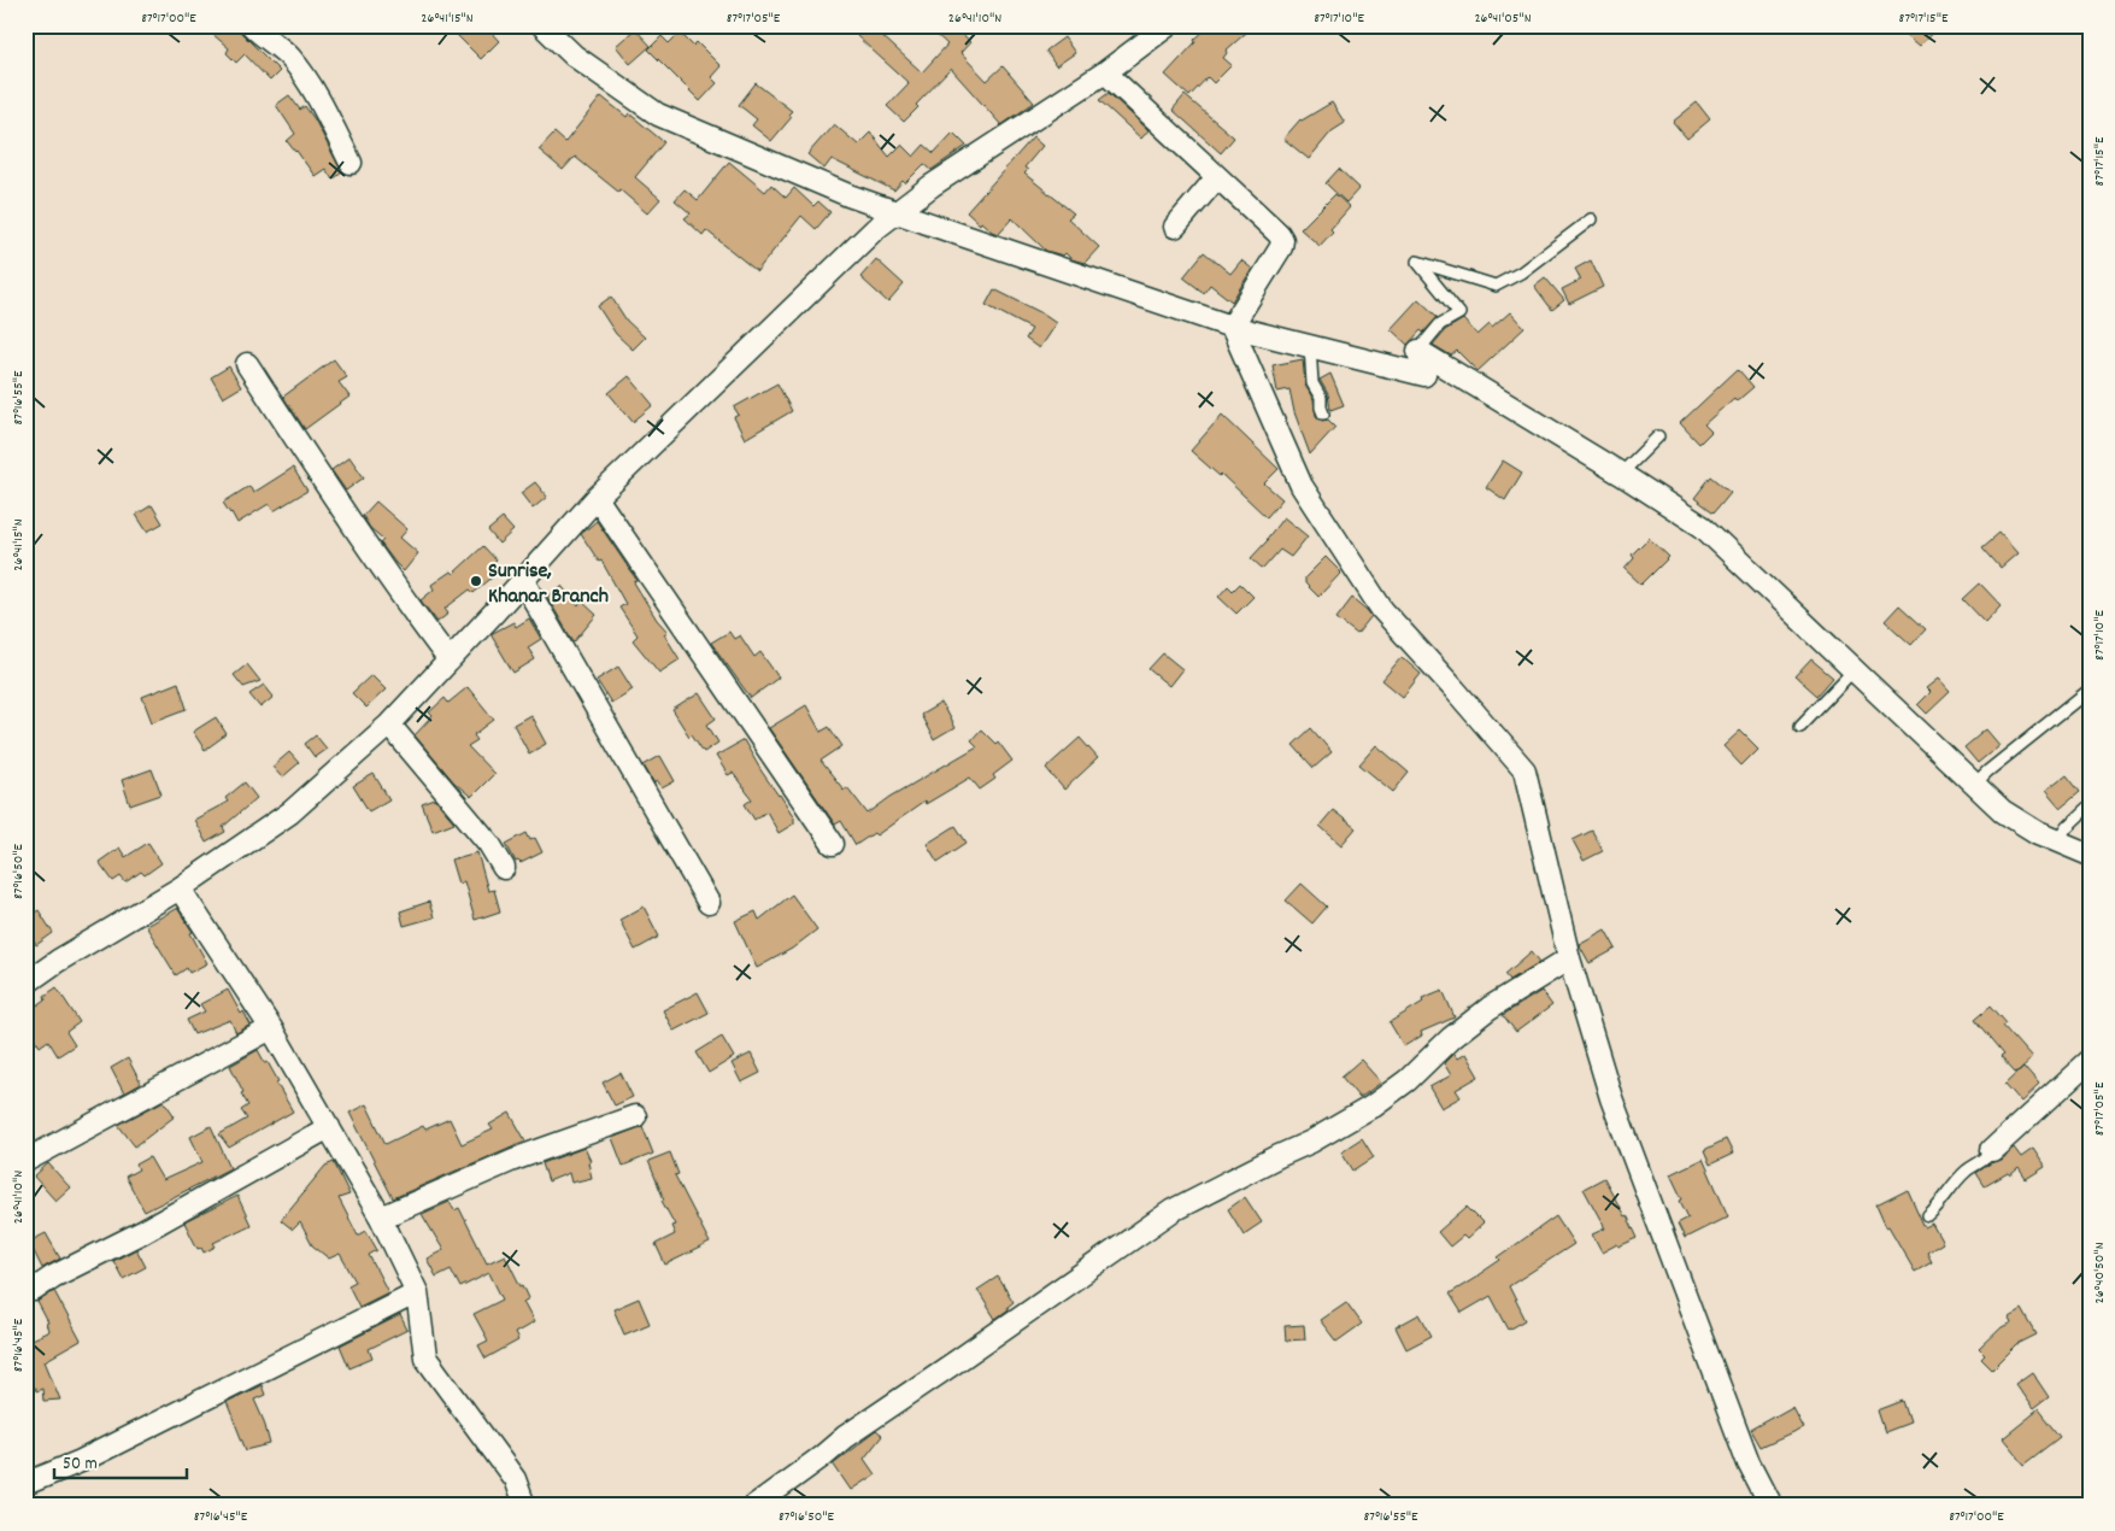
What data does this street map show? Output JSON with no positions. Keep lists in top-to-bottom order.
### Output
{
  "places": ["Sunrise, Khanar Branch"],
  "scale_bar": "50 m",
  "coordinates": [
    "87°17'00\"E",
    "26°41'15\"N",
    "87°17'05\"E",
    "26°41'10\"N",
    "87°17'10\"E",
    "26°41'05\"N",
    "87°17'15\"E",
    "87°16'55\"E",
    "87°16'50\"E",
    "26°40'50\"N",
    "87°16'45\"E"
  ]
}
